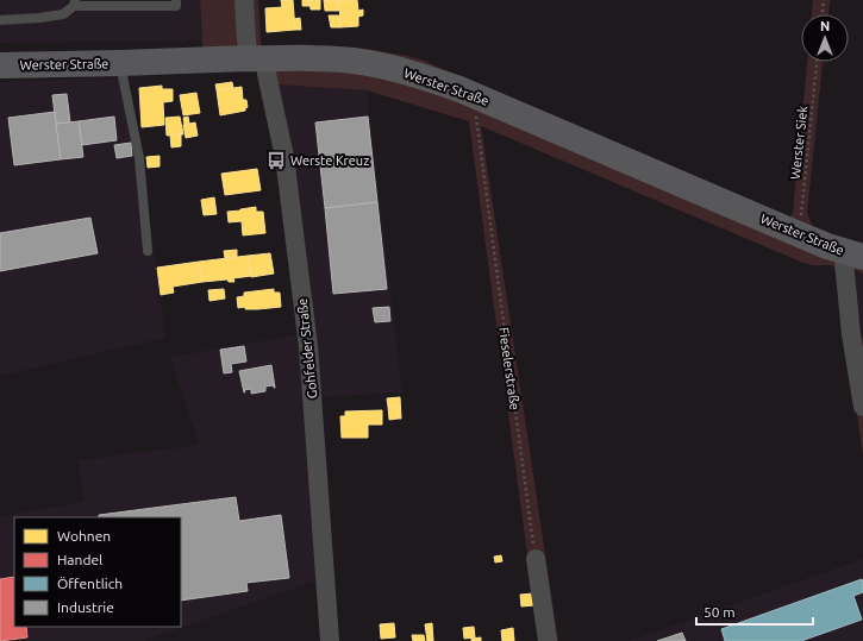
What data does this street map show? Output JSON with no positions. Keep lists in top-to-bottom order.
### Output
{
  "streets": {
    "main road": ["Werster Straße"],
    "street": ["Gohfelder Straße"],
    "path": ["Werster Siek", "Fieselerstraße"]
  },
  "crossings": [
    ["Werster Straße", "Werster Siek"],
    ["Werster Straße", "Gohfelder Straße"],
    ["Werster Straße", "Fieselerstraße"]
  ],
  "places": {
    "bus stop": ["Werste Kreuz"]
  },
  "legend": [
    "Wohnen",
    "Handel",
    "Öffentlich",
    "Industrie"
  ],
  "scale_bar": "50 m",
  "north": "top"
}
